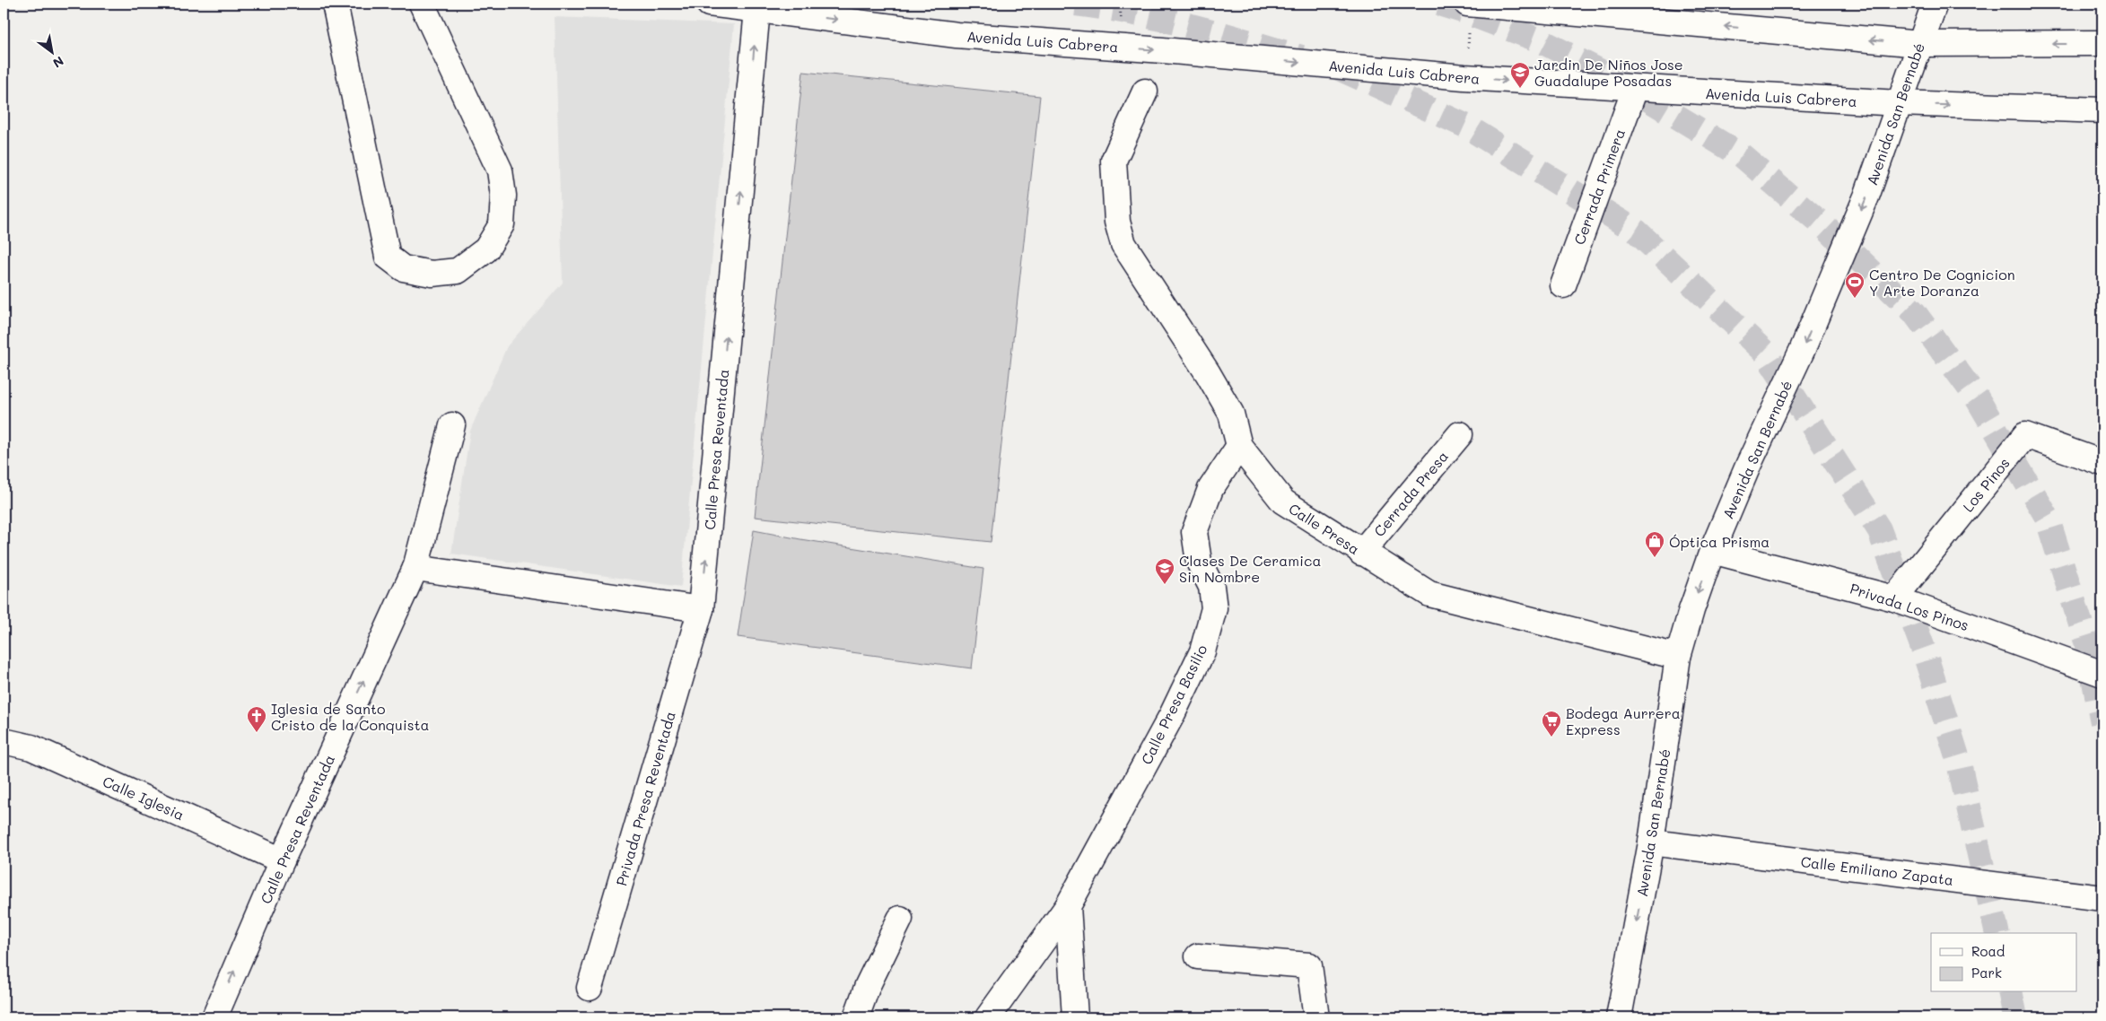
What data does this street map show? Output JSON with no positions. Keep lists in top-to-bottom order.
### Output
{
  "streets": {
    "street": [
      "Avenida Luis Cabrera",
      "Avenida San Bernabé",
      "Cerrada Primera",
      "Calle Presa Reventada",
      "Los Pinos",
      "Cerrada Presa",
      "Calle Presa",
      "Privada Los Pinos",
      "Calle Presa Basilio",
      "Calle Iglesia",
      "Privada Presa Reventada",
      "Calle Emiliano Zapata"
    ]
  },
  "crossings": [
    ["Avenida Luis Cabrera", "Avenida San Bernabé"],
    ["Avenida Luis Cabrera", "Cerrada Primera"],
    ["Avenida Luis Cabrera", "Calle Presa Reventada"],
    ["Avenida San Bernabé", "Calle Presa"],
    ["Avenida San Bernabé", "Privada Los Pinos"],
    ["Avenida San Bernabé", "Calle Emiliano Zapata"],
    ["Calle Presa Reventada", "Calle Iglesia"],
    ["Calle Presa Reventada", "Privada Presa Reventada"],
    ["Los Pinos", "Privada Los Pinos"],
    ["Cerrada Presa", "Calle Presa"],
    ["Calle Presa", "Calle Presa Basilio"]
  ],
  "one_way": ["Avenida San Bernabé", "Calle Presa Reventada"],
  "places": {
    "school or university": ["Jardin De Niños Jose Guadalupe Posadas", "Clases De Ceramica Sin Nombre"],
    "sports": ["Centro De Cognicion Y Arte Doranza"],
    "shop": ["Óptica Prisma"],
    "church": ["Iglesia de Santo Cristo de la Conquista"],
    "supermarket": ["Bodega Aurrera Express"]
  },
  "legend": ["Road", "Park"],
  "north": "bottom right"
}
